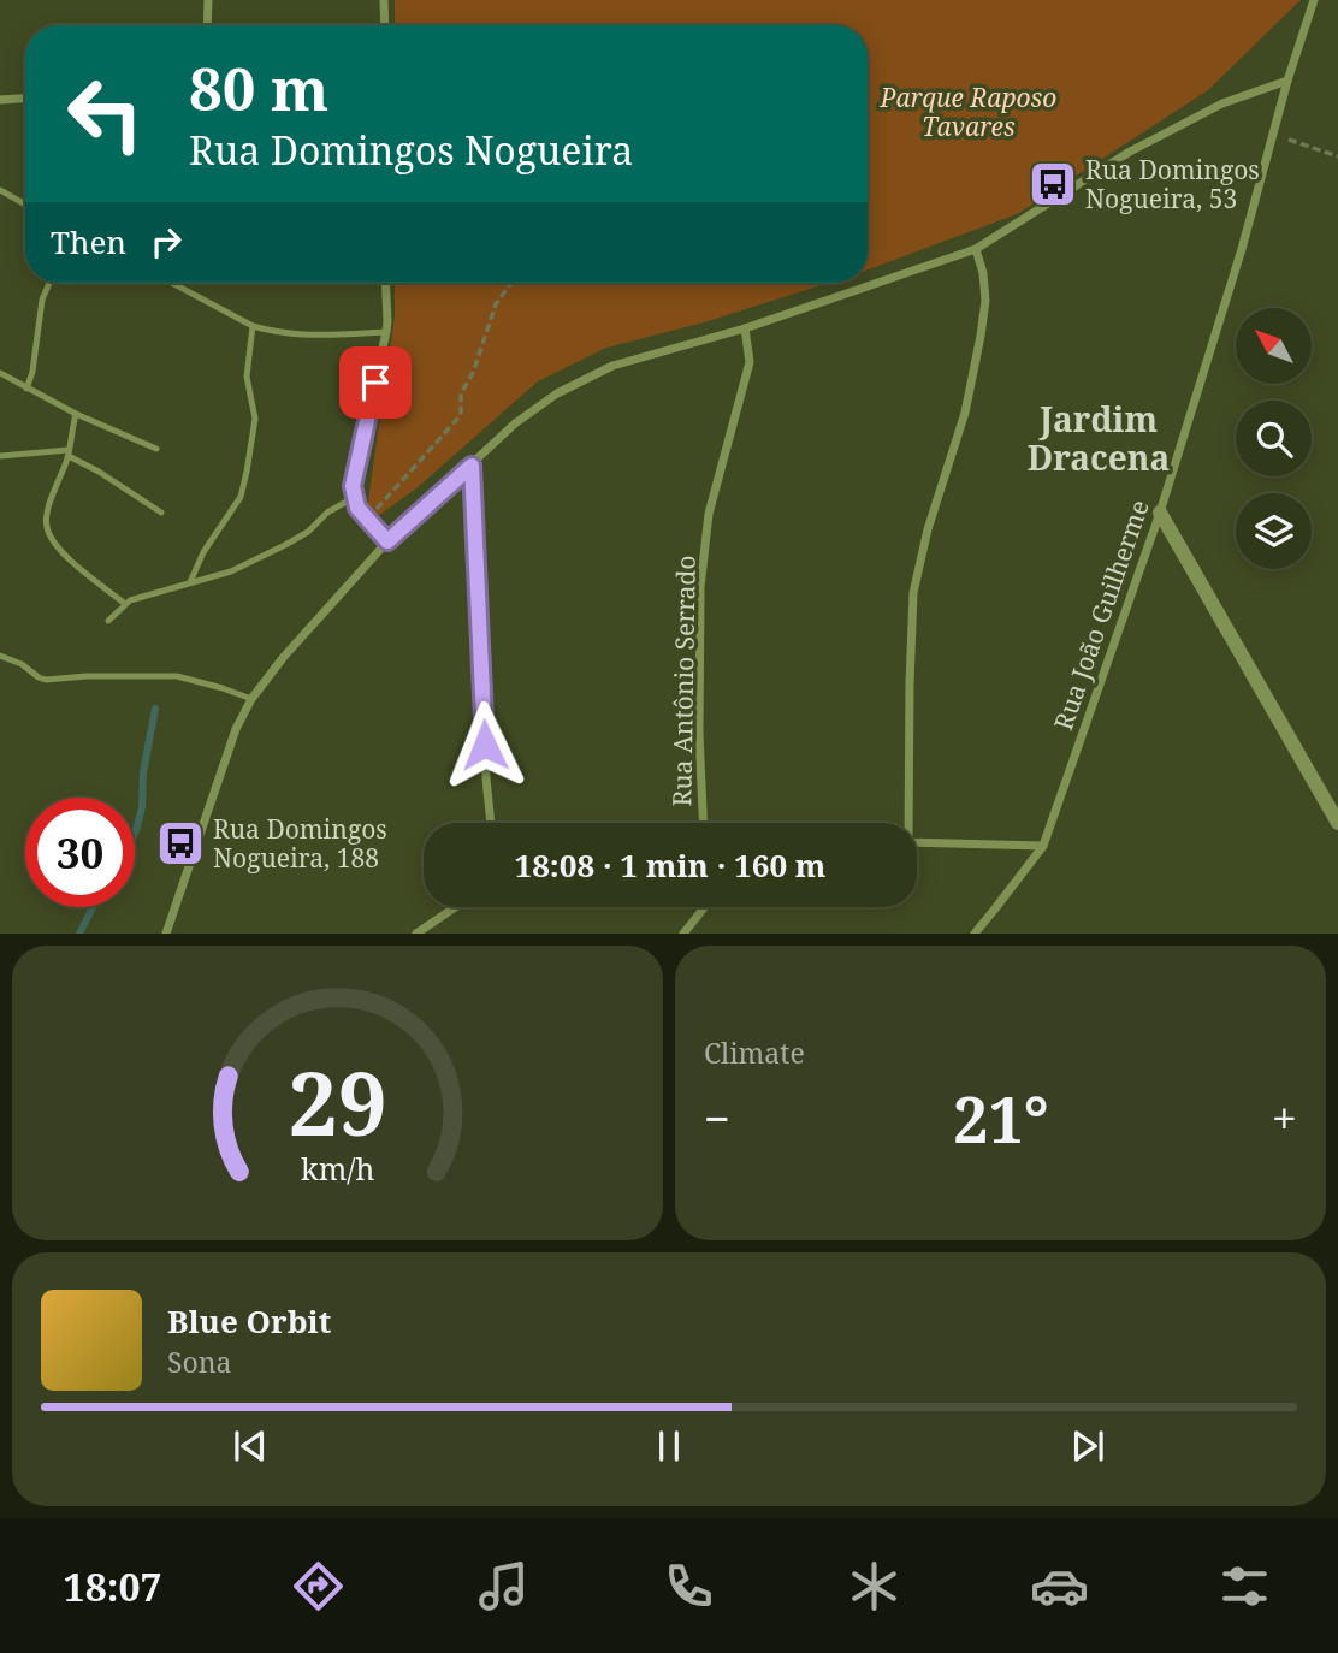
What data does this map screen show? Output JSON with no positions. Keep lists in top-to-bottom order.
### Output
{
  "streets": {
    "street": ["Rua João Guilherme", "Rua Antônio Serrado"]
  },
  "districts": ["Jardim Dracena"],
  "parks": ["Parque Raposo Tavares"],
  "places": {
    "bus stop": ["Rua Domingos Nogueira, 53", "Rua Domingos Nogueira, 188"]
  },
  "north": "top left",
  "page": {
    "turn": ["80 m", "Rua Domingos Nogueira"],
    "then": "Then",
    "limit": "30",
    "trip": "18:08 · 1 min · 160 m",
    "tile": "Climate",
    "heat": ["−", "21°", "+"],
    "song": ["Blue Orbit", "Sona"],
    "tabs": "18:07",
    "gauge": ["29", "km/h"]
  }
}
